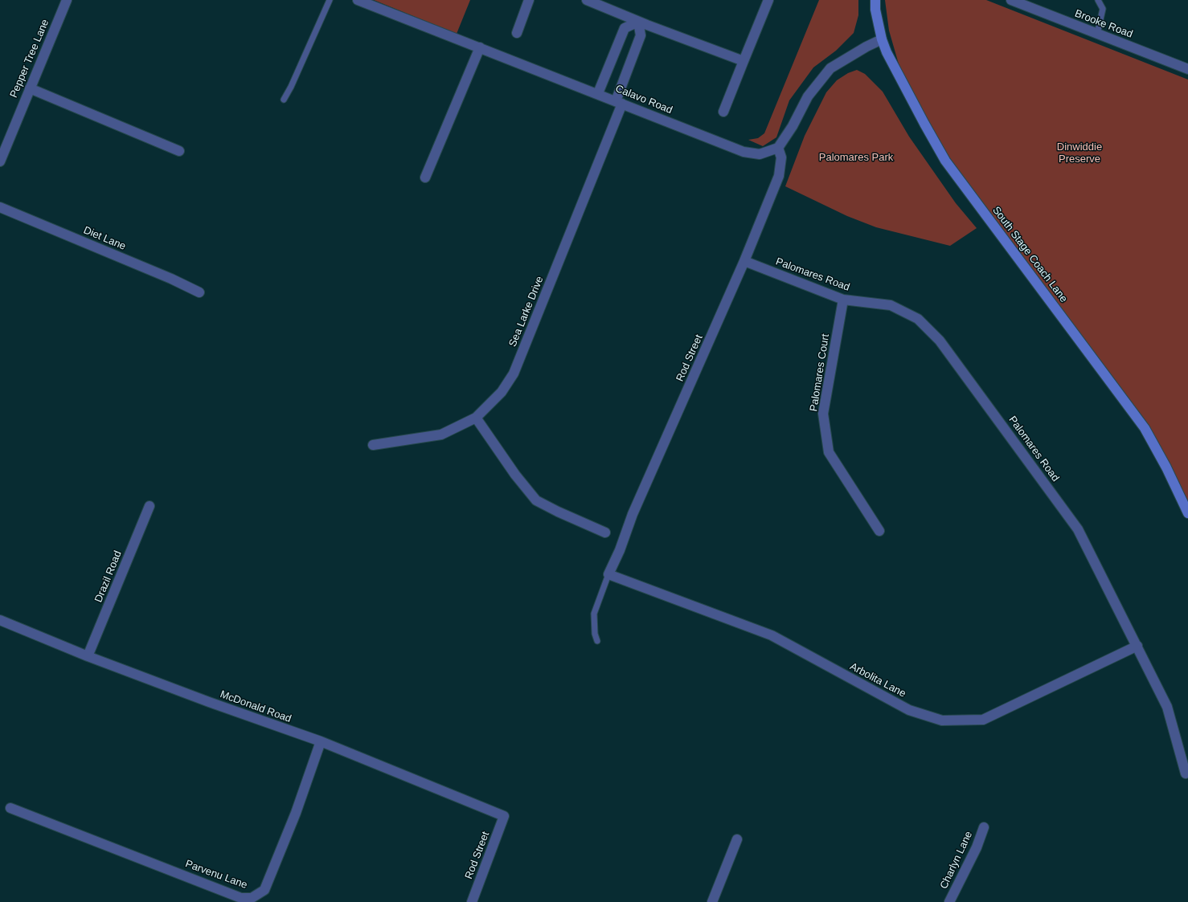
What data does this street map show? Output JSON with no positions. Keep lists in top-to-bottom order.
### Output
{
  "streets": {
    "main road": ["South Stage Coach Lane"],
    "street": [
      "Brooke Road",
      "Pepper Tree Lane",
      "Calavo Road",
      "Diet Lane",
      "Palomares Road",
      "Sea Larke Drive",
      "Rod Street",
      "Palomares Court",
      "Drazil Road",
      "Arbolita Lane",
      "McDonald Road",
      "Charlyn Lane",
      "Parvenu Lane"
    ]
  },
  "crossings": [
    ["Calavo Road", "Sea Larke Drive"],
    ["Calavo Road", "Rod Street"],
    ["Palomares Road", "Rod Street"],
    ["Palomares Road", "Palomares Court"],
    ["Palomares Road", "Arbolita Lane"],
    ["Rod Street", "Arbolita Lane"],
    ["Rod Street", "McDonald Road"],
    ["Drazil Road", "McDonald Road"],
    ["McDonald Road", "Parvenu Lane"]
  ],
  "parks": ["Dinwiddie Preserve", "Palomares Park"]
}
